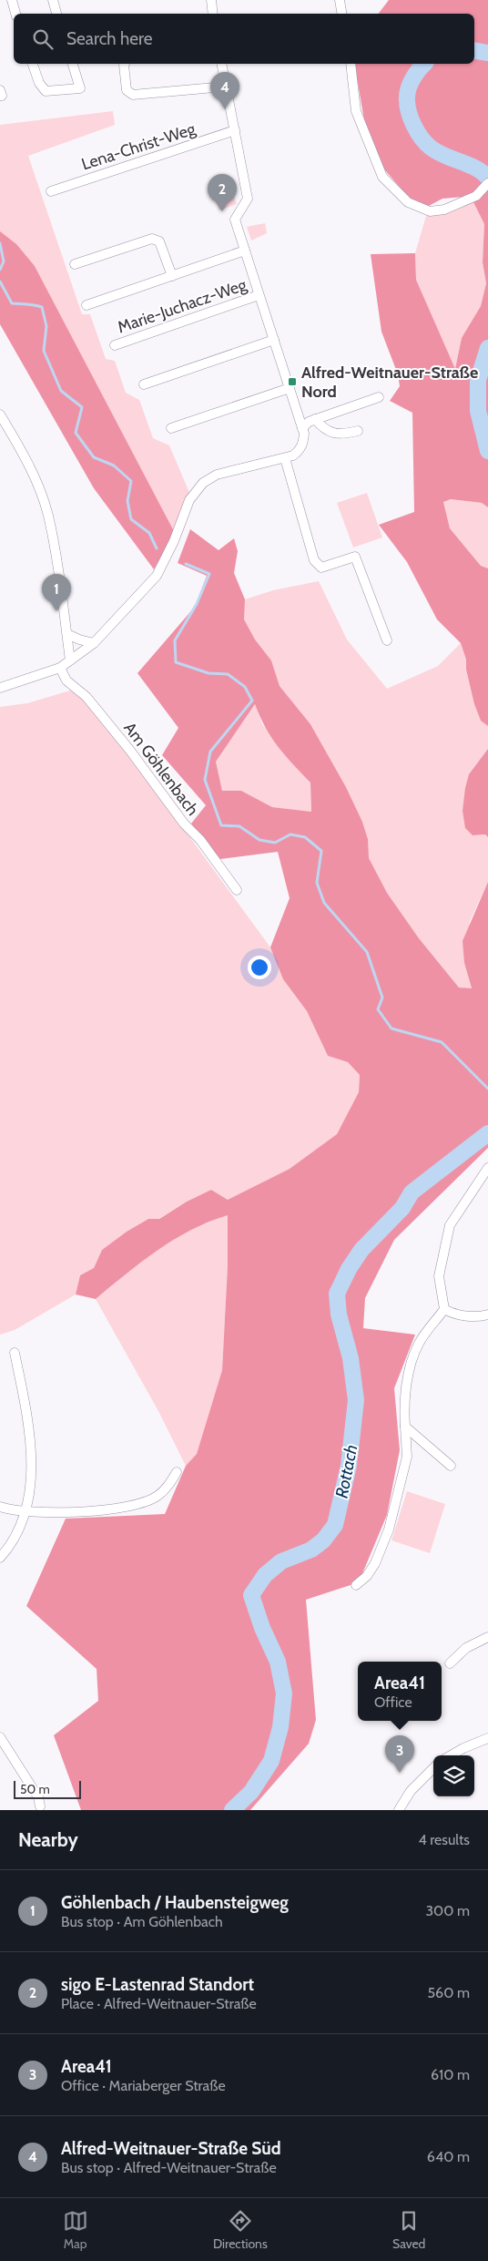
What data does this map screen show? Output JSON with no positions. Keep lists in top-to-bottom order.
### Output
{
  "streets": {
    "street": ["Lena-Christ-Weg", "Marie-Juchacz-Weg", "Am Göhlenbach"]
  },
  "water": ["Rottach"],
  "places": {
    "transit": ["Alfred-Weitnauer-Straße Nord"]
  },
  "scale_bar": "50 m",
  "page": {
    "search": "Search here",
    "pins": [
      "4",
      "2",
      "1",
      "3"
    ],
    "popup": ["Area41", "Office"],
    "scale": "50 m",
    "heading": ["Nearby", "4 results"],
    "list": [
      {
        "mark": "1",
        "name": "Göhlenbach / Haubensteigweg",
        "note": "Bus stop · Am Göhlenbach",
        "value": "300 m"
      },
      {
        "mark": "2",
        "name": "sigo E-Lastenrad Standort",
        "note": "Place · Alfred-Weitnauer-Straße",
        "value": "560 m"
      },
      {
        "mark": "3",
        "name": "Area41",
        "note": "Office · Mariaberger Straße",
        "value": "610 m"
      },
      {
        "mark": "4",
        "name": "Alfred-Weitnauer-Straße Süd",
        "note": "Bus stop · Alfred-Weitnauer-Straße",
        "value": "640 m"
      }
    ],
    "nav": ["Map", "Directions", "Saved"]
  }
}
